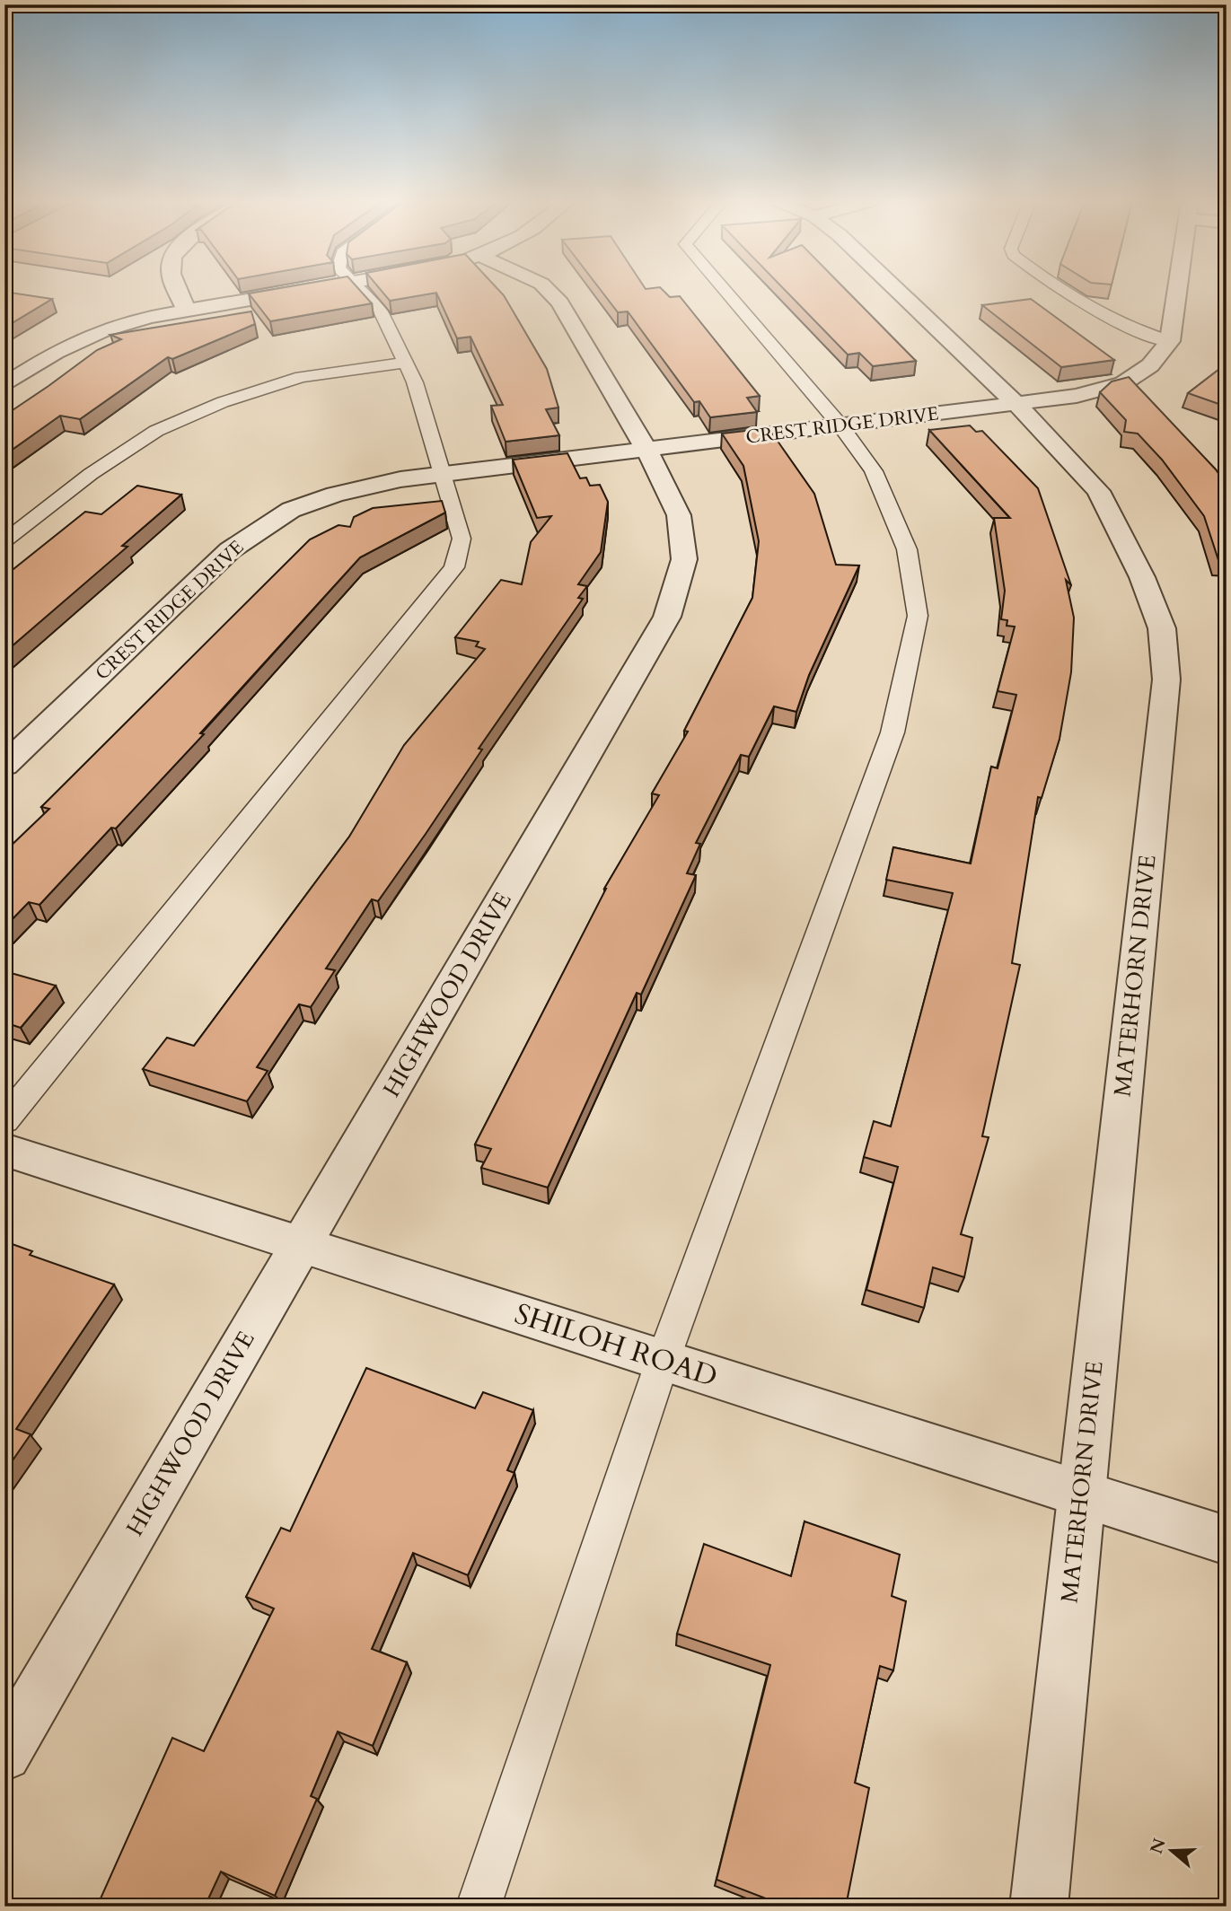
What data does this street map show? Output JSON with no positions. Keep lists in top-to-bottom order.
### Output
{
  "streets": {
    "street": [
      "CREST RIDGE DRIVE",
      "MATERHORN DRIVE",
      "HIGHWOOD DRIVE",
      "SHILOH ROAD"
    ]
  },
  "crossings": [
    ["CREST RIDGE DRIVE", "MATERHORN DRIVE"],
    ["CREST RIDGE DRIVE", "HIGHWOOD DRIVE"],
    ["MATERHORN DRIVE", "SHILOH ROAD"],
    ["HIGHWOOD DRIVE", "SHILOH ROAD"]
  ],
  "north": "left"
}
